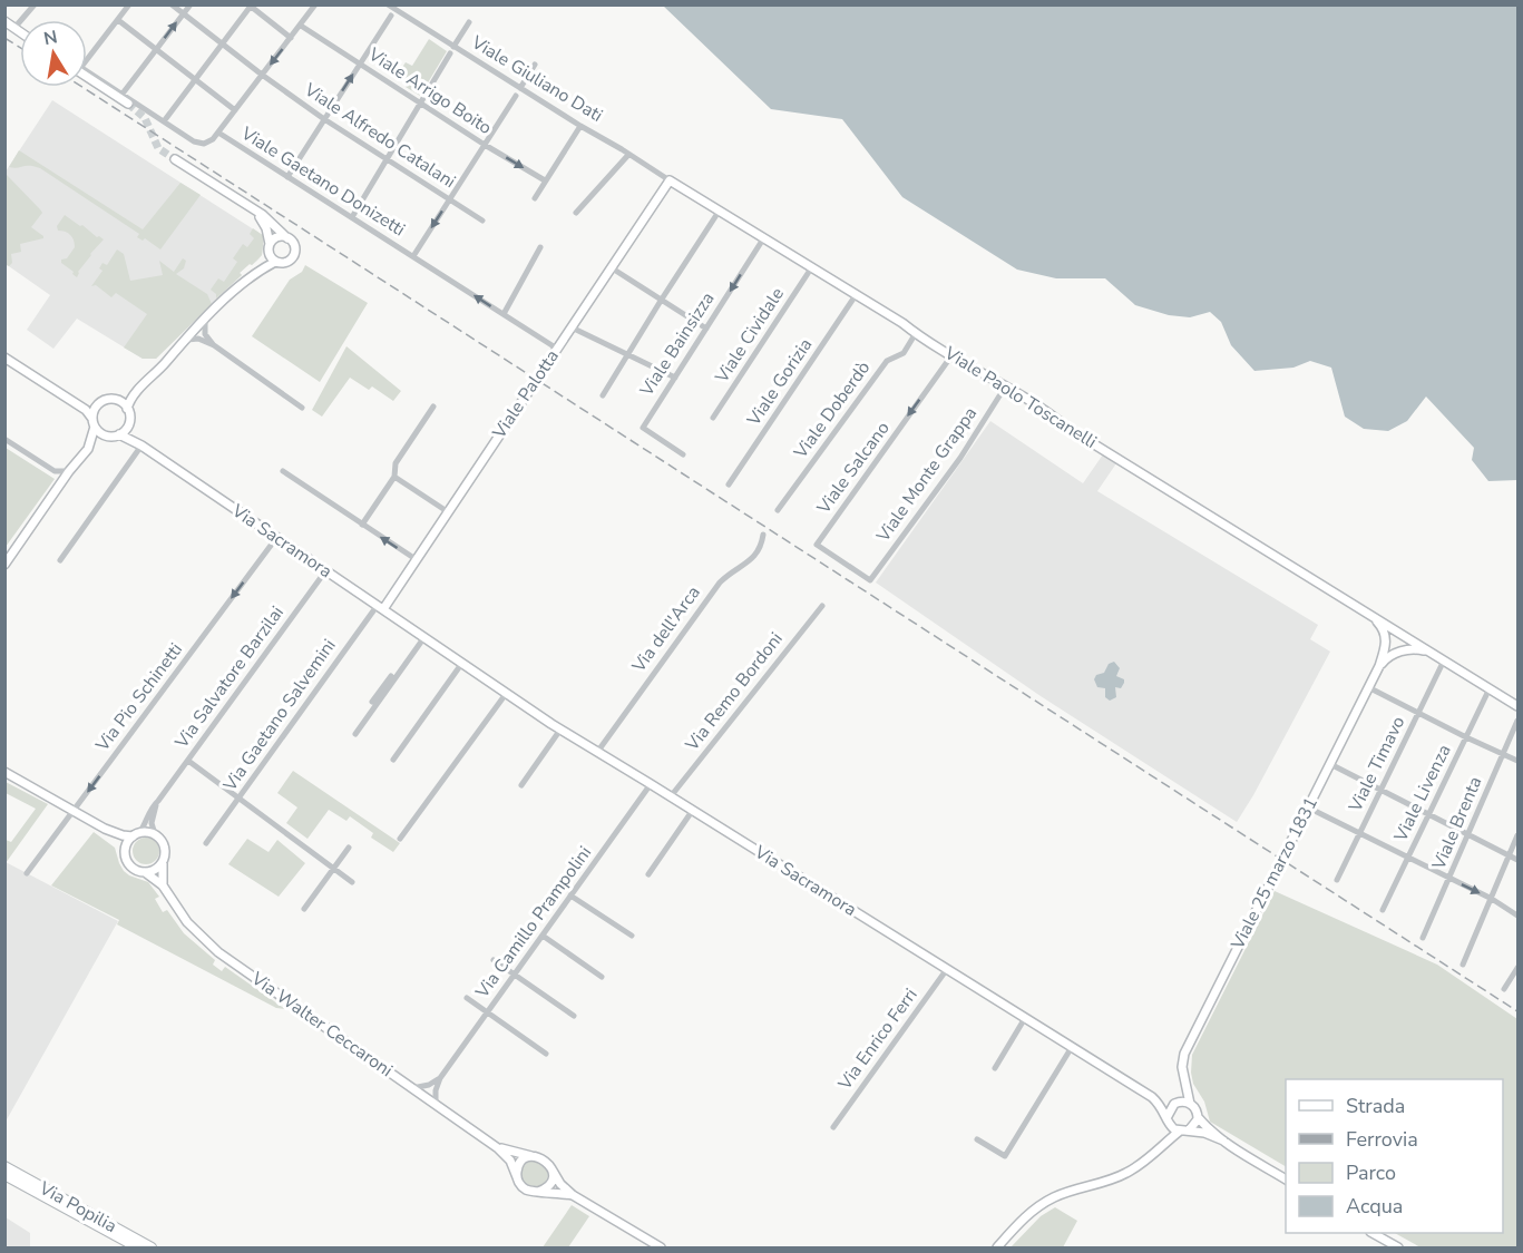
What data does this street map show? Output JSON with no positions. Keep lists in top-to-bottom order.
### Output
{
  "streets": {
    "main road": ["Via Popilia"],
    "street": [
      "Viale Giuliano Dati",
      "Viale Arrigo Boito",
      "Viale Alfredo Catalani",
      "Viale Gaetano Donizetti",
      "Viale Cividale",
      "Viale Bainsizza",
      "Viale Gorizia",
      "Viale Palotta",
      "Viale Paolo Toscanelli",
      "Viale Doberdò",
      "Viale Salcano",
      "Viale Monte Grappa",
      "Via Sacramora",
      "Via dell'Arca",
      "Via Salvatore Barzilai",
      "Via Remo Bordoni",
      "Via Pio Schinetti",
      "Via Gaetano Salvemini",
      "Viale Timavo",
      "Viale Livenza",
      "Viale Brenta",
      "Viale 25 marzo 1831",
      "Via Camillo Prampolini",
      "Via Walter Ceccaroni",
      "Via Enrico Ferri"
    ]
  },
  "crossings": [
    ["Viale Giuliano Dati", "Viale Palotta"],
    ["Viale Giuliano Dati", "Viale Paolo Toscanelli"],
    ["Viale Gaetano Donizetti", "Viale Palotta"],
    ["Viale Cividale", "Viale Paolo Toscanelli"],
    ["Viale Bainsizza", "Viale Paolo Toscanelli"],
    ["Viale Gorizia", "Viale Paolo Toscanelli"],
    ["Viale Palotta", "Viale Paolo Toscanelli"],
    ["Viale Palotta", "Via Sacramora"],
    ["Viale Palotta", "Via Gaetano Salvemini"],
    ["Viale Paolo Toscanelli", "Viale Doberdò"],
    ["Viale Paolo Toscanelli", "Viale Salcano"],
    ["Viale Paolo Toscanelli", "Viale Monte Grappa"],
    ["Viale Paolo Toscanelli", "Viale Timavo"],
    ["Viale Paolo Toscanelli", "Viale Livenza"],
    ["Viale Paolo Toscanelli", "Viale 25 marzo 1831"],
    ["Viale Salcano", "Viale Monte Grappa"],
    ["Via Sacramora", "Via dell'Arca"],
    ["Via Sacramora", "Via Salvatore Barzilai"],
    ["Via Sacramora", "Via Remo Bordoni"],
    ["Via Sacramora", "Via Pio Schinetti"],
    ["Via Sacramora", "Via Gaetano Salvemini"],
    ["Via Sacramora", "Viale 25 marzo 1831"],
    ["Via Sacramora", "Via Camillo Prampolini"],
    ["Via Sacramora", "Via Enrico Ferri"],
    ["Via Salvatore Barzilai", "Via Walter Ceccaroni"],
    ["Via Camillo Prampolini", "Via Walter Ceccaroni"]
  ],
  "one_way": ["Viale Bainsizza", "Viale Salcano", "Via Pio Schinetti"],
  "legend": [
    "Strada",
    "Ferrovia",
    "Parco",
    "Acqua"
  ],
  "north": "top"
}
